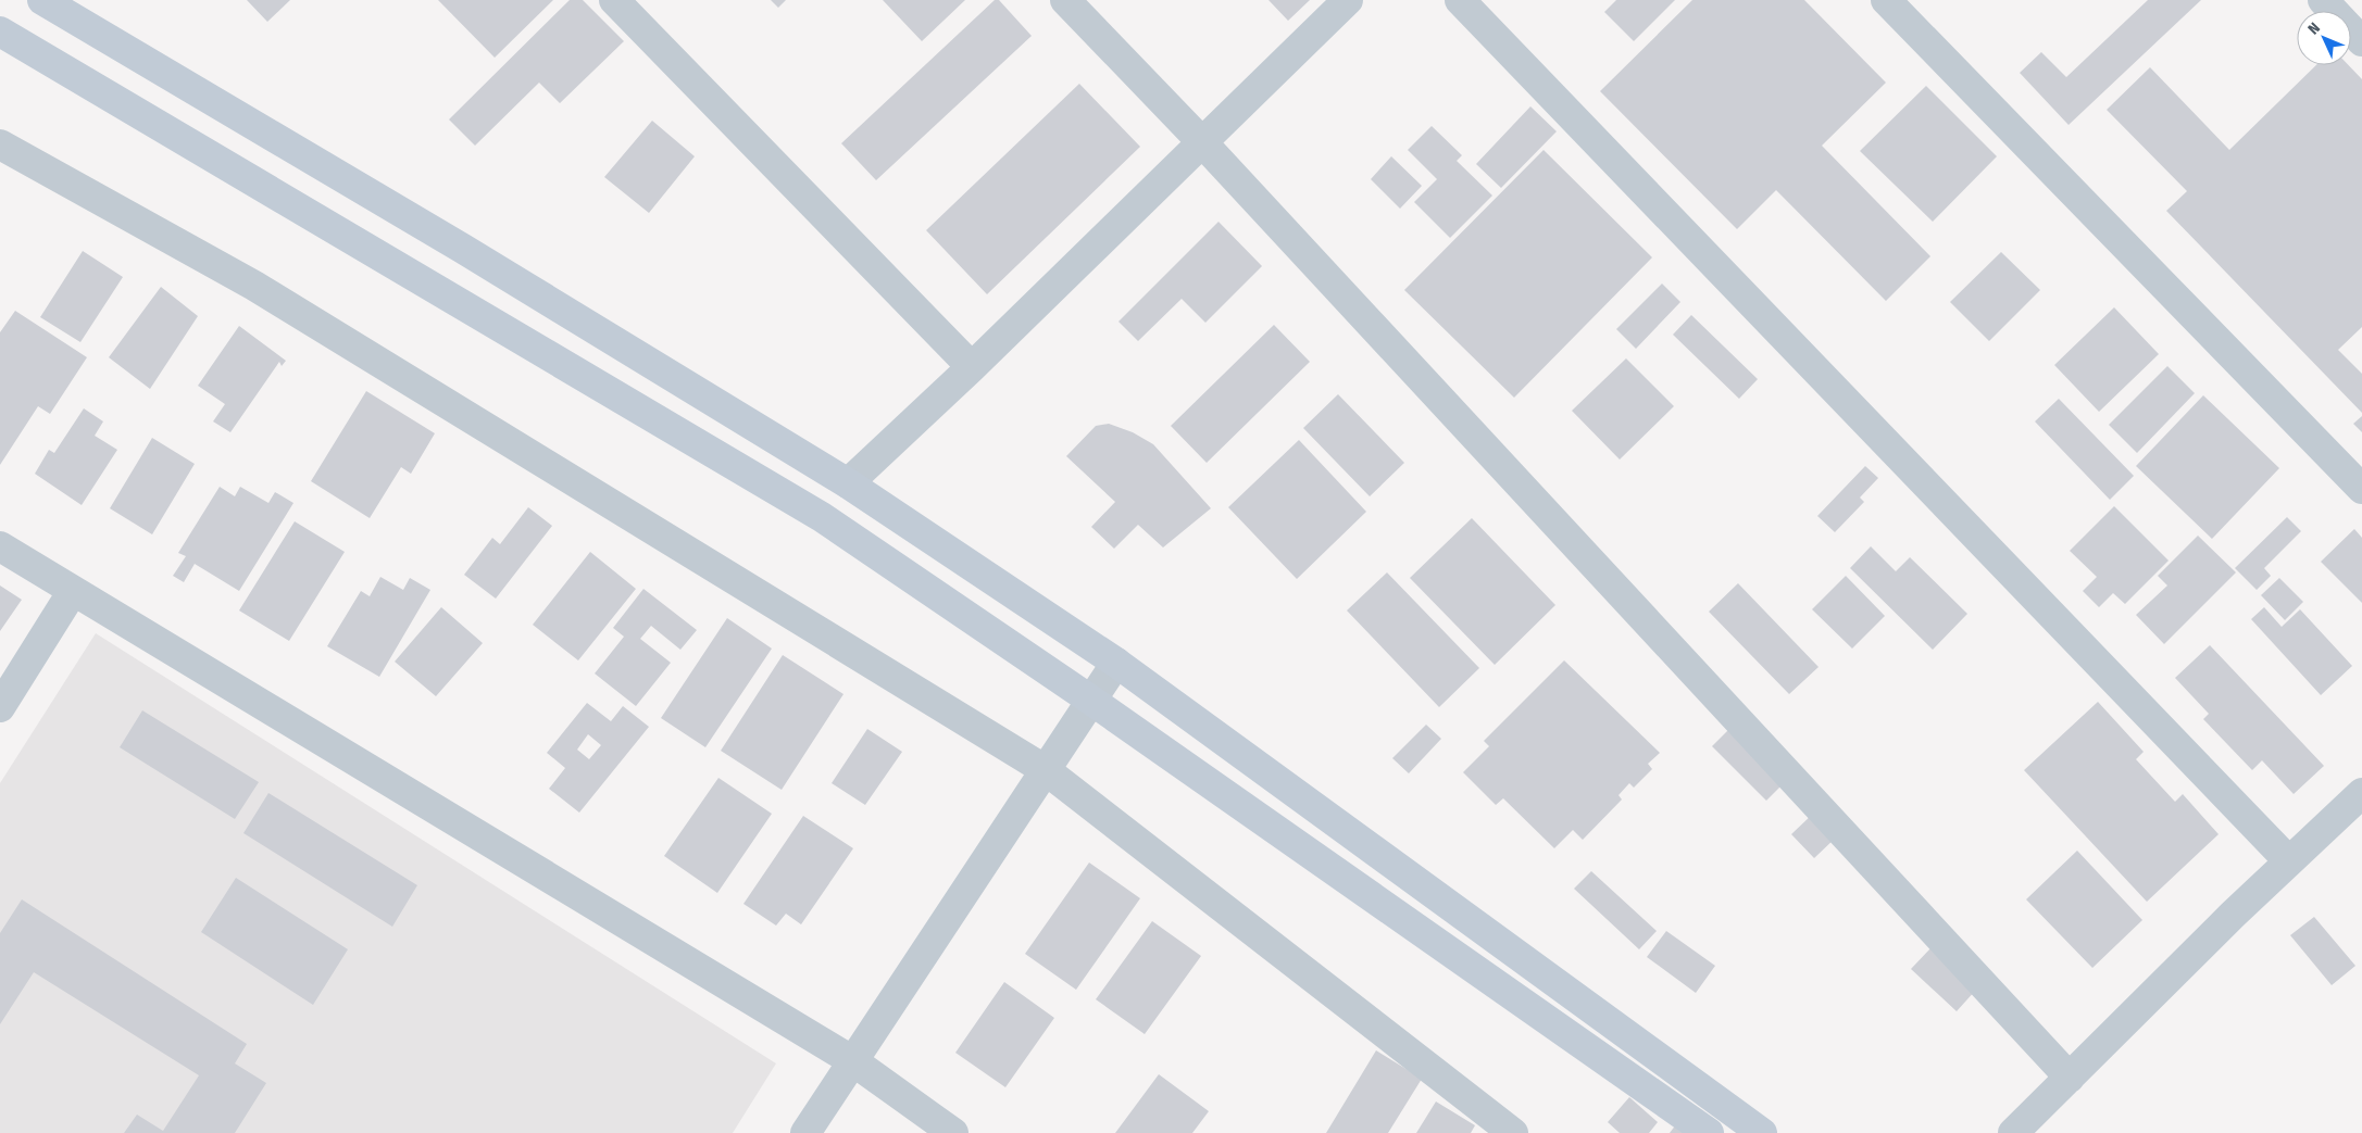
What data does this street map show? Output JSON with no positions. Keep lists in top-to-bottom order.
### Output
{
  "north": "top left"
}
